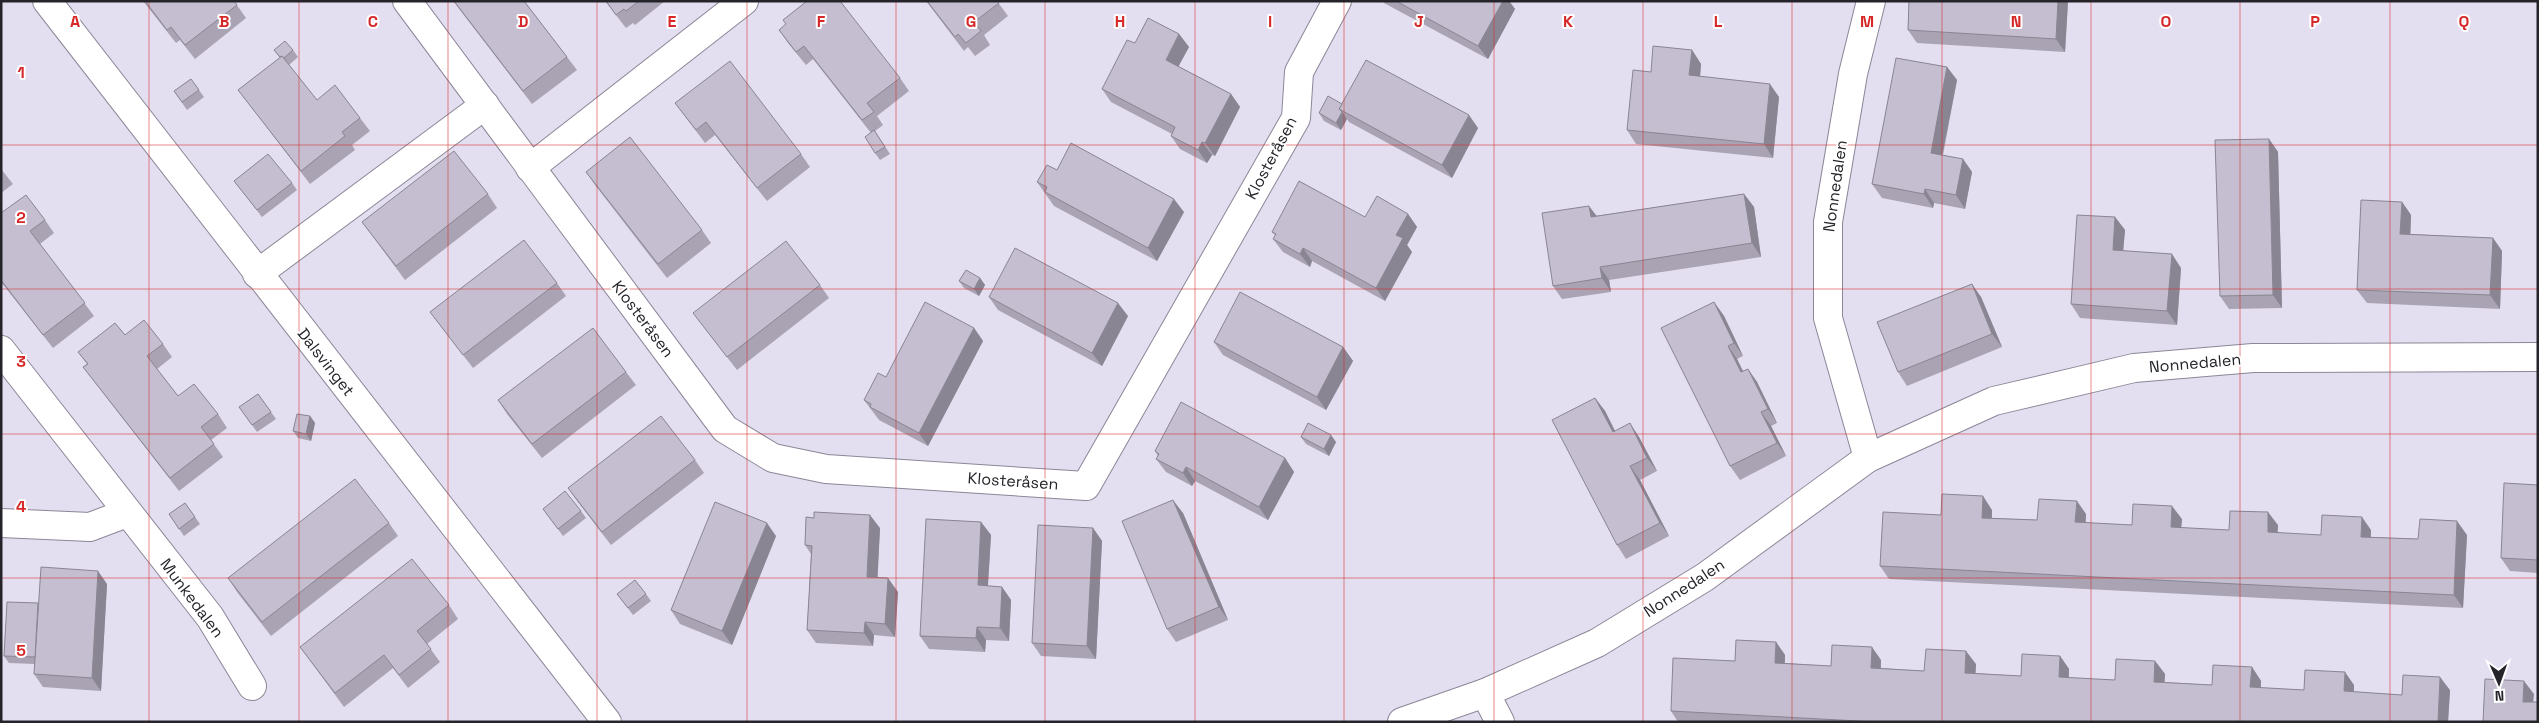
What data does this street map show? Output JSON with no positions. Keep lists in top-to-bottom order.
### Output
{
  "streets": {
    "street": [
      "Klosteråsen",
      "Nonnedalen",
      "Dalsvinget",
      "Munkedalen"
    ]
  },
  "north": "bottom",
  "grid": {
    "columns": [
      "A",
      "B",
      "C",
      "D",
      "E",
      "F",
      "G",
      "H",
      "I",
      "J",
      "K",
      "L",
      "M",
      "N",
      "O",
      "P",
      "Q"
    ],
    "rows": [
      "1",
      "2",
      "3",
      "4",
      "5"
    ]
  }
}
